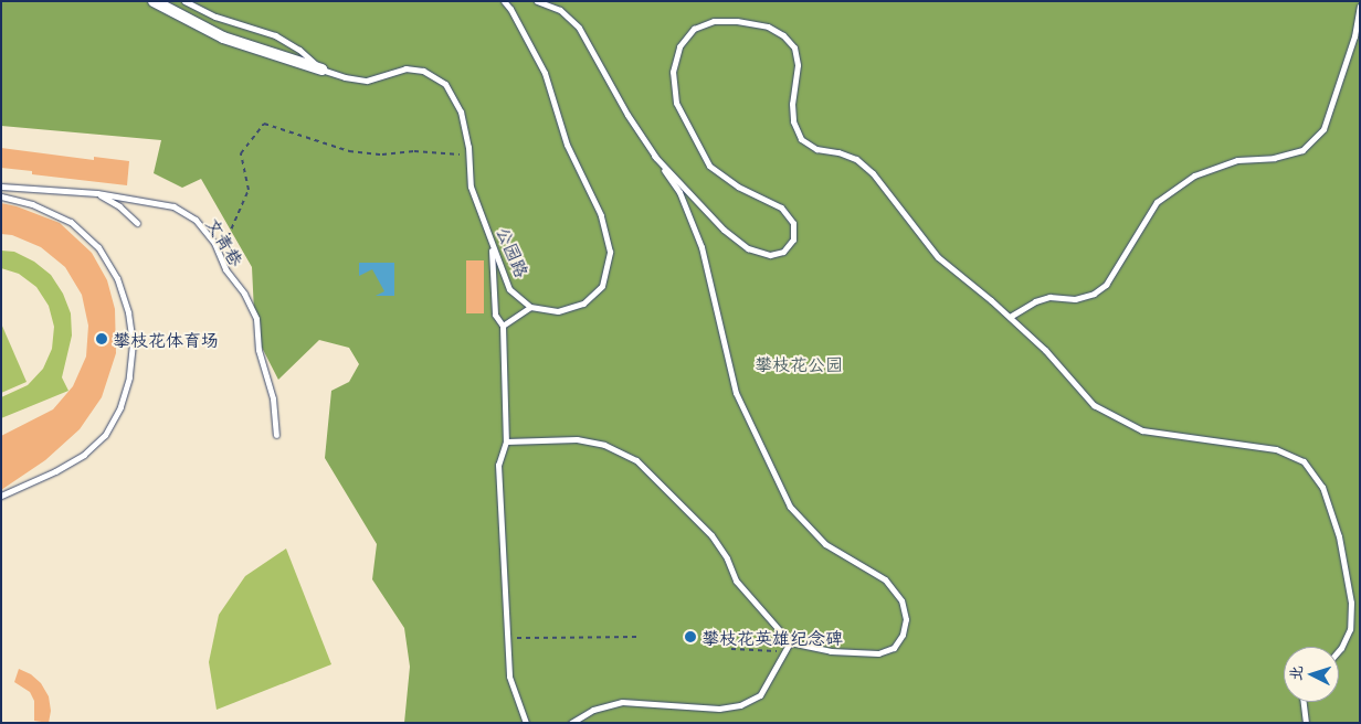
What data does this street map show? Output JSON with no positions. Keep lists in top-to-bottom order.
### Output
{
  "streets": {
    "street": ["公园路"],
    "lane": ["文青巷"]
  },
  "parks": ["攀枝花公园"],
  "places": ["攀枝花体育场", "攀枝花英雄纪念碑"],
  "north": "left"
}
